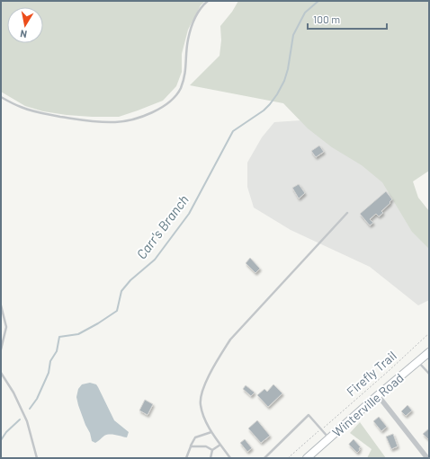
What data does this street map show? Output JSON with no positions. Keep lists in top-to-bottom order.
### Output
{
  "streets": {
    "street": ["Winterville Road"],
    "path": ["Firefly Trail"]
  },
  "water": ["Carr's Branch"],
  "scale_bar": "100 m",
  "north": "bottom"
}
